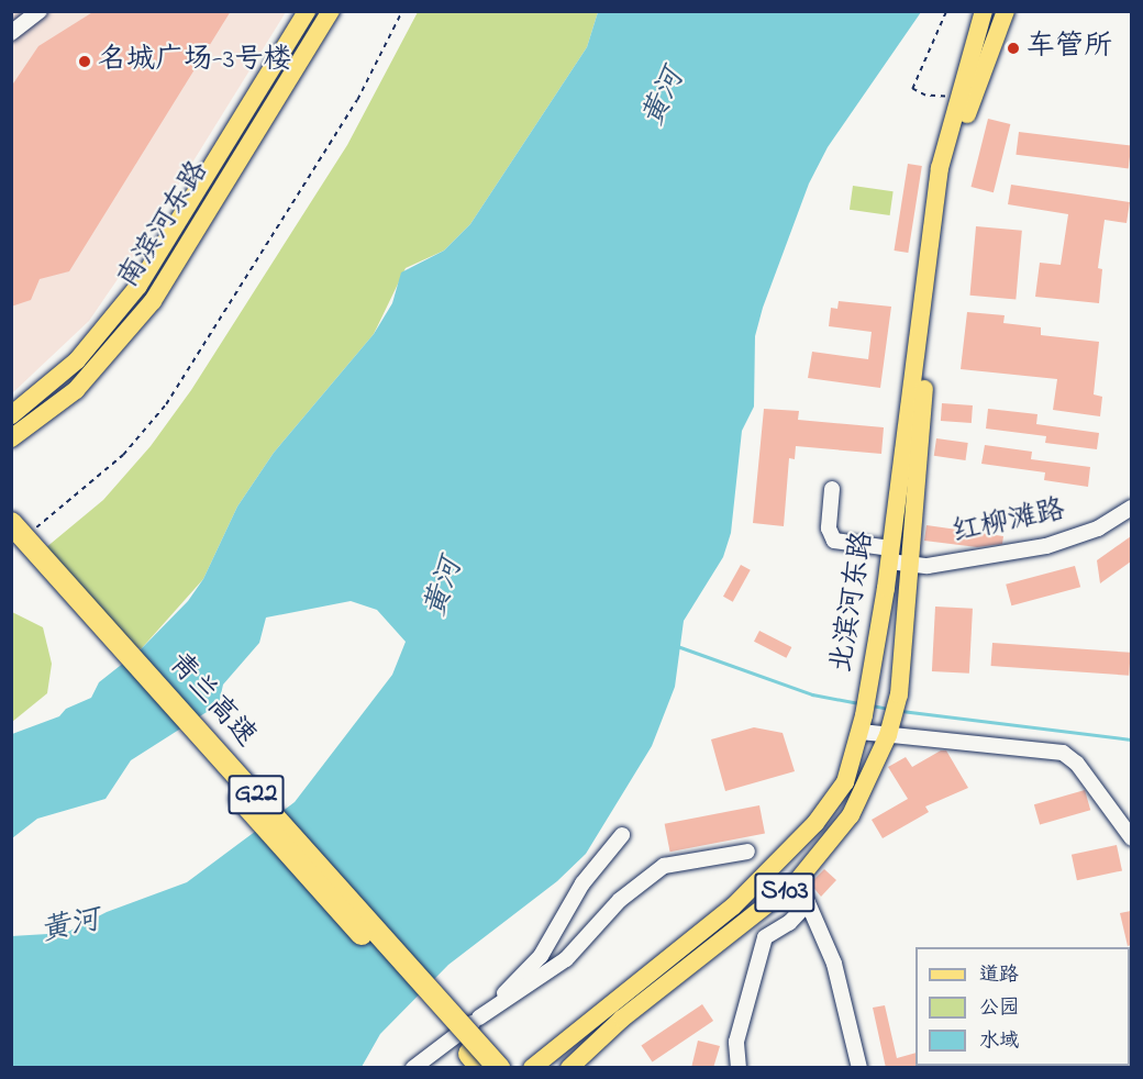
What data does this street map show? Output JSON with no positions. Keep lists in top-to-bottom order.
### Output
{
  "streets": {
    "highway": ["青兰高速", "G22"],
    "main road": ["南滨河东路", "北滨河东路", "S103"],
    "street": ["红柳滩路"]
  },
  "crossings": [
    ["红柳滩路", "北滨河东路"]
  ],
  "water": ["黄河"],
  "places": ["车管所", "名城广场-3号楼"],
  "legend": ["道路", "公园", "水域"]
}
